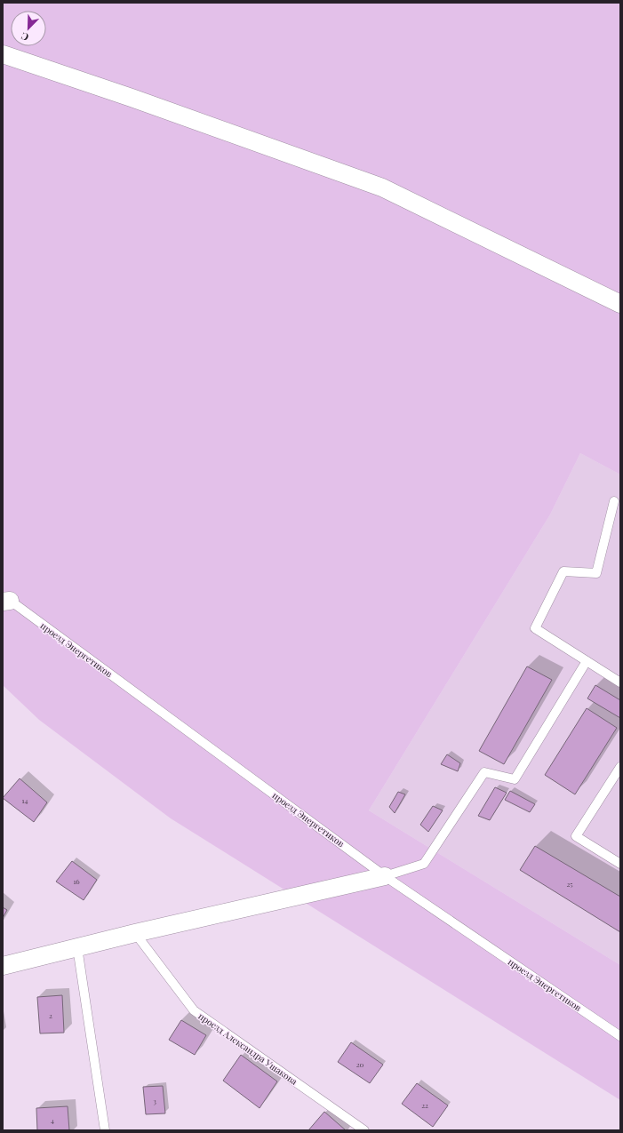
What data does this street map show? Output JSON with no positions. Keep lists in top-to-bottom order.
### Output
{
  "streets": {
    "lane": ["проезд Энергетиков", "проезд Александра Ушакова"]
  },
  "house_numbers": [
    "14",
    "16",
    "25",
    "2",
    "20",
    "3",
    "22",
    "4"
  ],
  "north": "bottom left"
}
